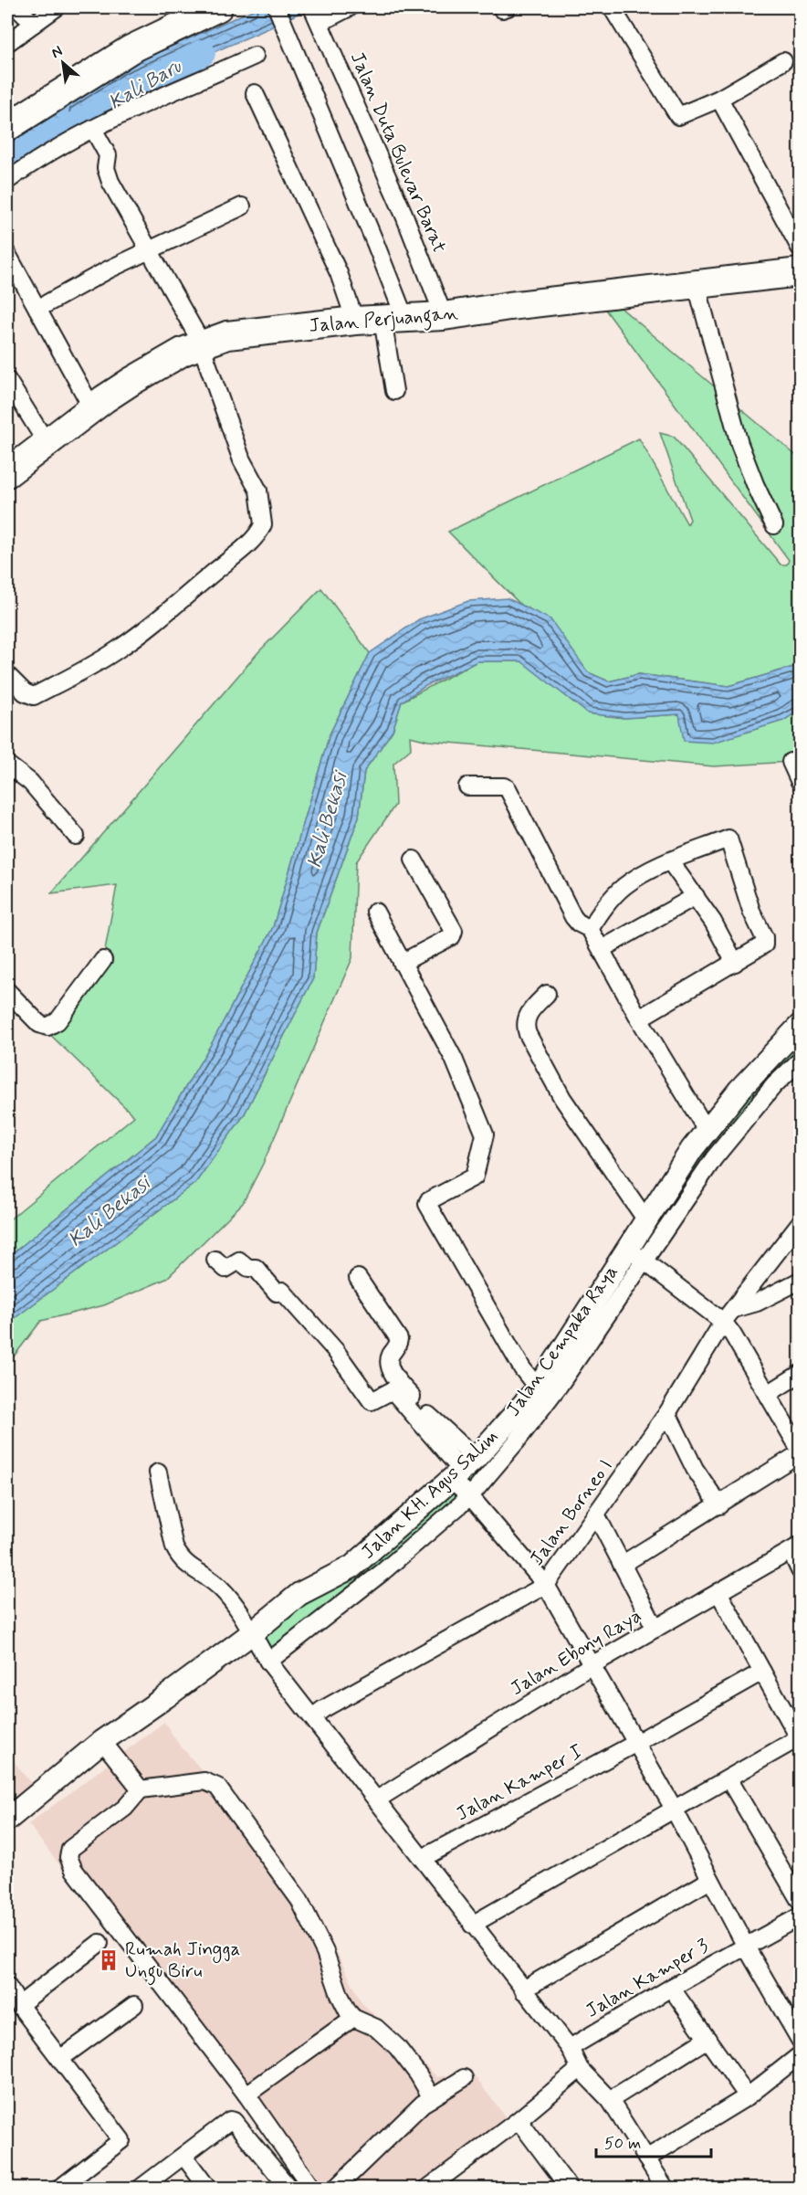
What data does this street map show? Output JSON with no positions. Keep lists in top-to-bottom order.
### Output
{
  "streets": {
    "main road": ["Jalan Perjuangan"],
    "street": [
      "Jalan Duta Bulevar Barat",
      "Jalan Cempaka Raya",
      "Jalan KH. Agus Salim",
      "Jalan Borneo I",
      "Jalan Ebony Raya",
      "Jalan Kamper I",
      "Jalan Kamper 3"
    ]
  },
  "crossings": [
    ["Jalan Duta Bulevar Barat", "Jalan Perjuangan"]
  ],
  "water": ["Kali Baru", "Kali Bekasi"],
  "places": {
    "building": ["Rumah Jingga Ungu Biru"]
  },
  "scale_bar": "50 m",
  "north": "top left"
}
